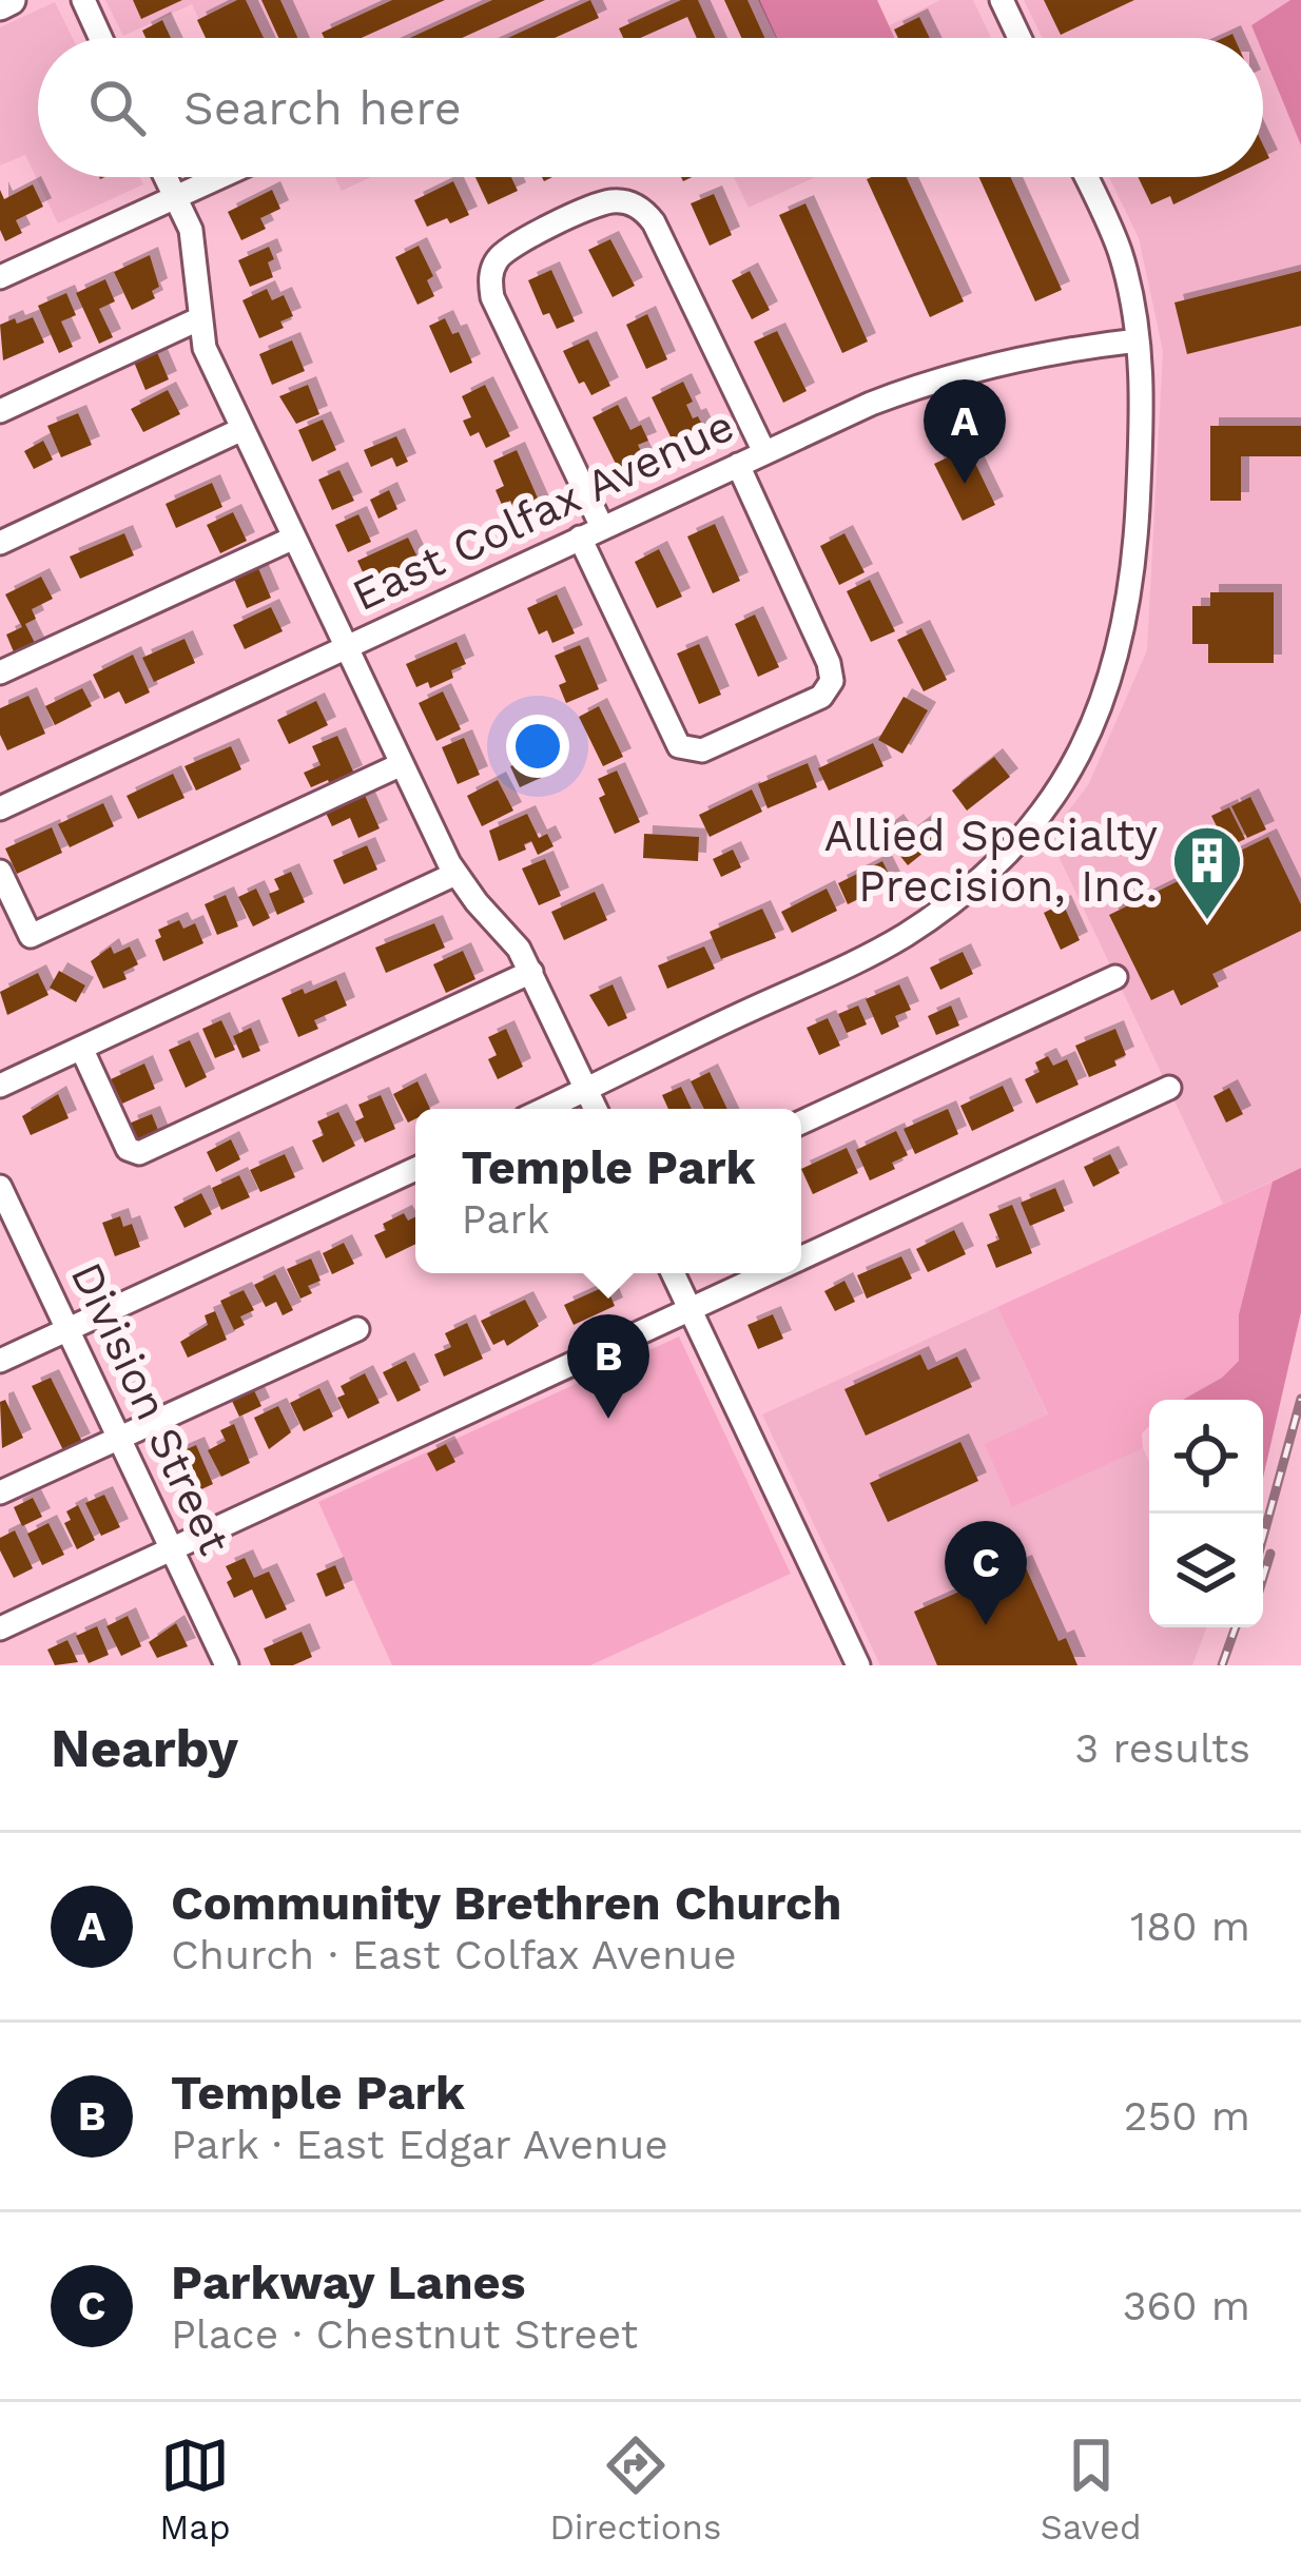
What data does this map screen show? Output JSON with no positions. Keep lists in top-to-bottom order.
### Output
{
  "streets": {
    "street": ["East Colfax Avenue", "Division Street"]
  },
  "places": {
    "building": ["Allied Specialty Precision, Inc."]
  },
  "page": {
    "search": "Search here",
    "pins": ["A", "B", "C"],
    "popup": ["Temple Park", "Park"],
    "heading": ["Nearby", "3 results"],
    "list": [
      {
        "mark": "A",
        "name": "Community Brethren Church",
        "note": "Church · East Colfax Avenue",
        "value": "180 m"
      },
      {
        "mark": "B",
        "name": "Temple Park",
        "note": "Park · East Edgar Avenue",
        "value": "250 m"
      },
      {
        "mark": "C",
        "name": "Parkway Lanes",
        "note": "Place · Chestnut Street",
        "value": "360 m"
      }
    ],
    "nav": ["Map", "Directions", "Saved"]
  }
}
